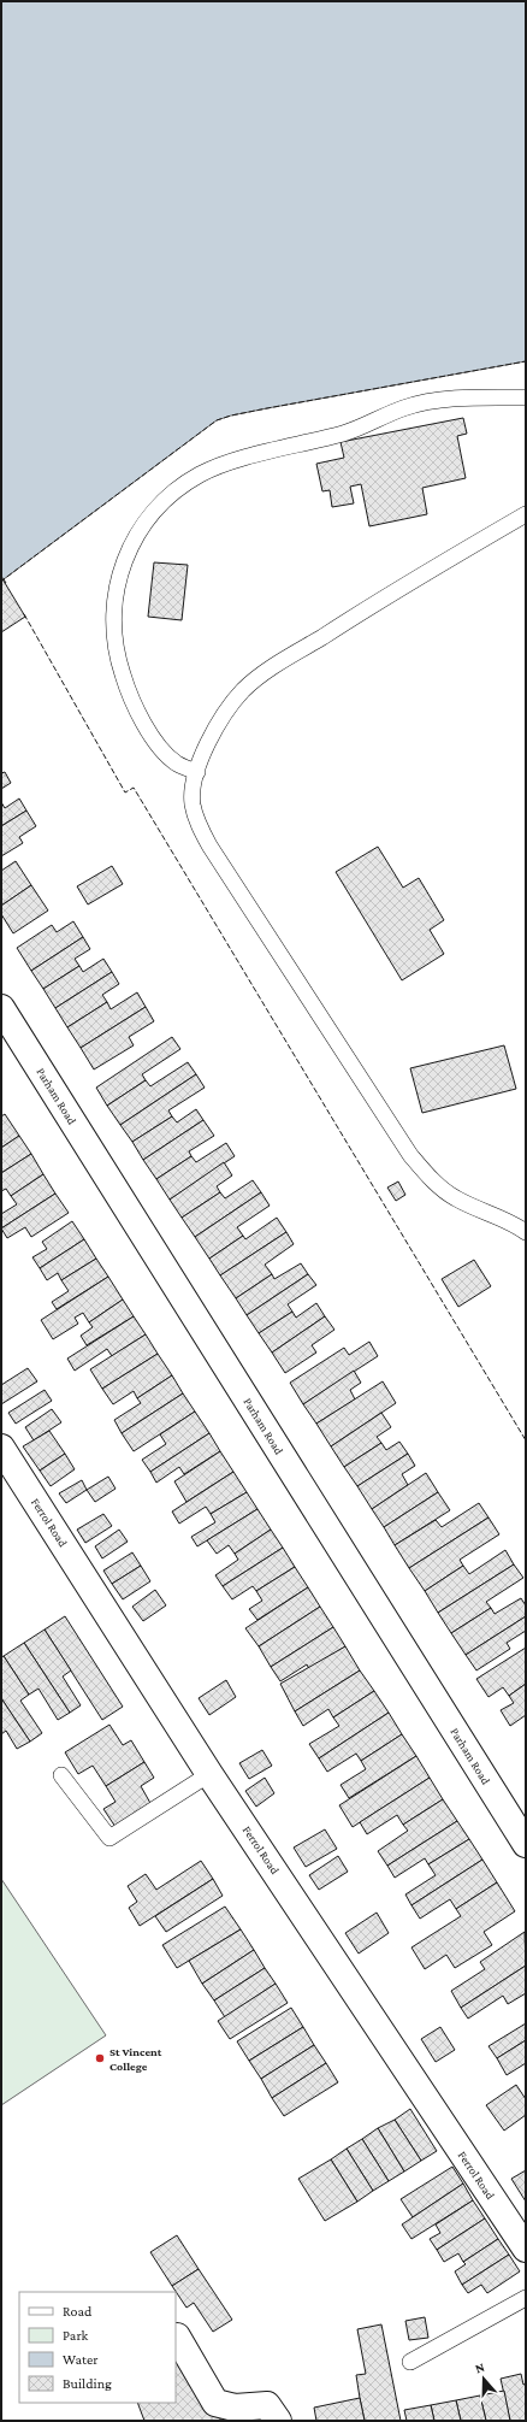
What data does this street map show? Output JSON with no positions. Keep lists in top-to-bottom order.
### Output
{
  "streets": {
    "street": ["Parham Road", "Ferrol Road"]
  },
  "places": ["St Vincent College"],
  "legend": [
    "Road",
    "Park",
    "Water",
    "Building"
  ],
  "north": "top"
}
